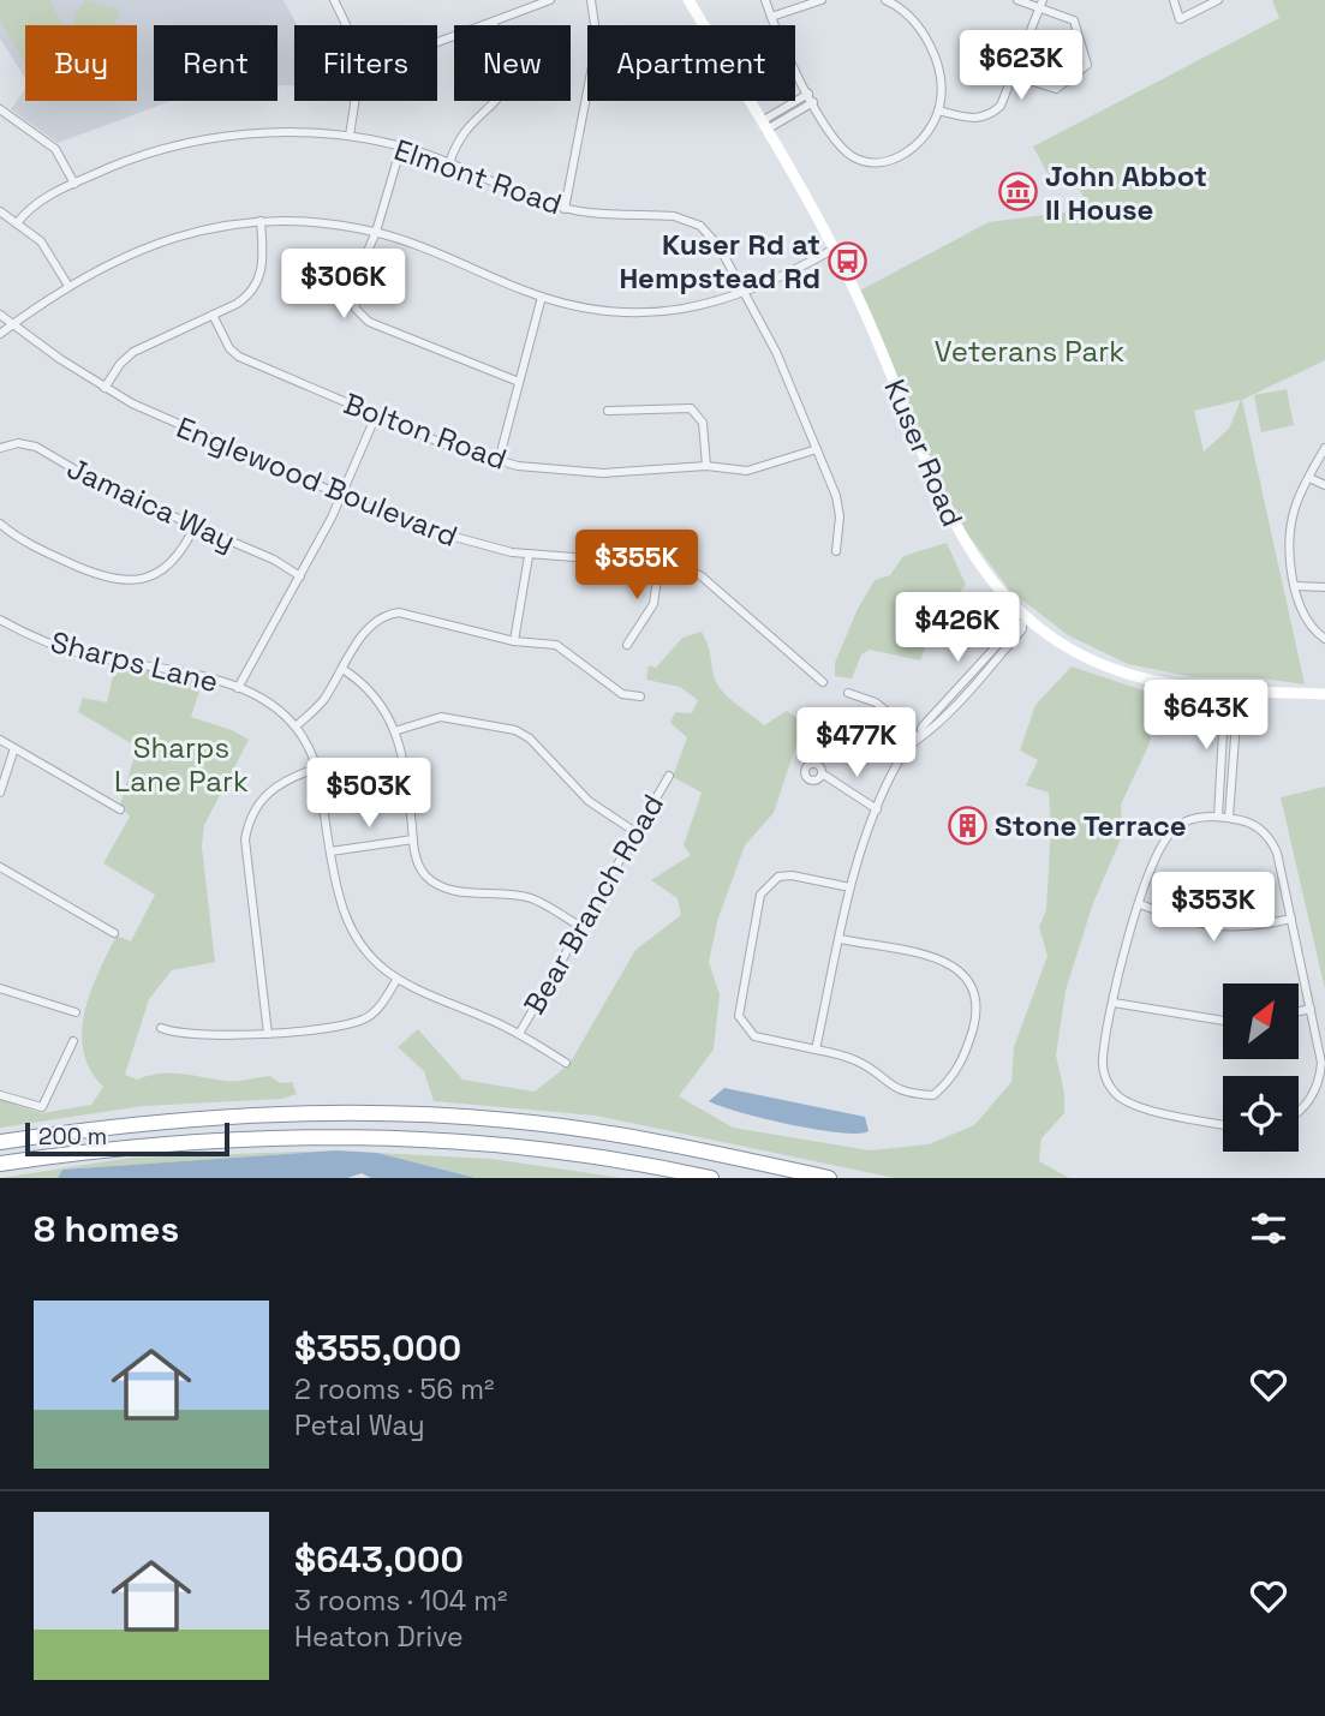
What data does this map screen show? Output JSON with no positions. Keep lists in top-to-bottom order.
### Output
{
  "streets": {
    "street": [
      "Elmont Road",
      "Bolton Road",
      "Kuser Road",
      "Englewood Boulevard",
      "Jamaica Way",
      "Sharps Lane",
      "Bear Branch Road"
    ]
  },
  "crossings": [
    ["Elmont Road", "Bolton Road"],
    ["Sharps Lane", "Bear Branch Road"]
  ],
  "parks": ["Veterans Park", "Sharps Lane Park"],
  "places": {
    "museum": ["John Abbot II House"],
    "bus stop": ["Kuser Rd at Hempstead Rd"],
    "building": ["Stone Terrace"]
  },
  "scale_bar": "200 m",
  "north": "top right",
  "page": {
    "chip": [
      "Buy",
      "Rent",
      "Filters",
      "New",
      "Apartment"
    ],
    "price": [
      "$623K",
      "$306K",
      "$355K",
      "$426K",
      "$643K",
      "$477K",
      "$503K",
      "$353K"
    ],
    "scale": "200 m",
    "heading": "8 homes",
    "list": [
      {
        "name": "$355,000",
        "note": "2 rooms · 56 m² · Petal Way"
      },
      {
        "name": "$643,000",
        "note": "3 rooms · 104 m² · Heaton Drive"
      }
    ]
  }
}
